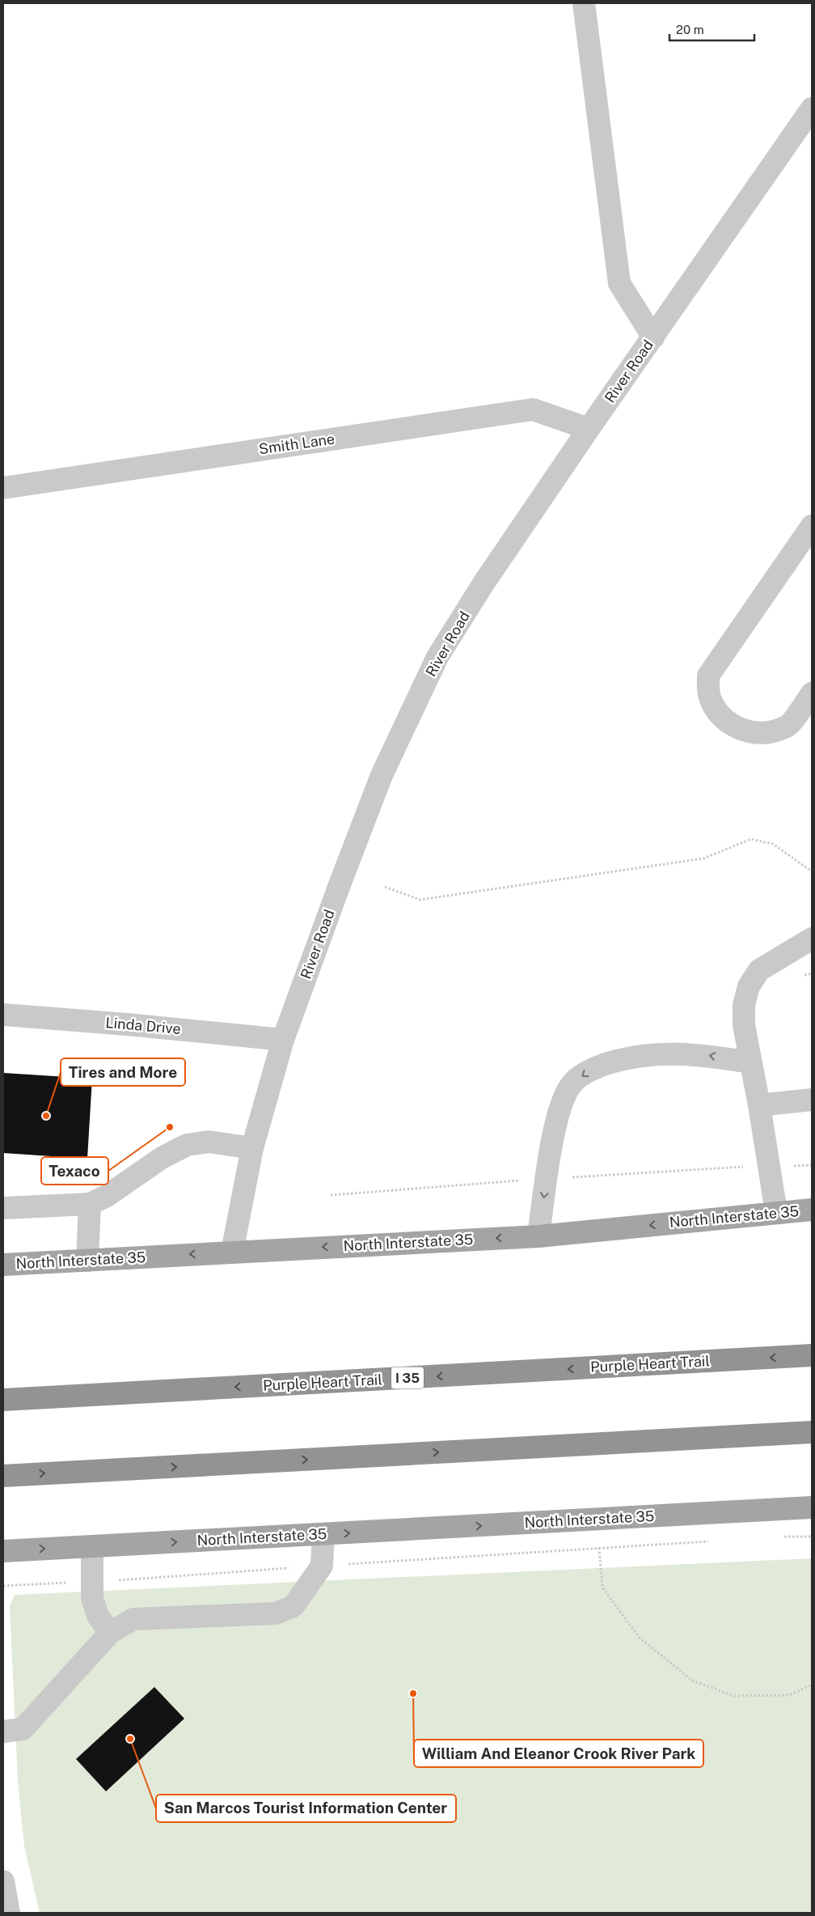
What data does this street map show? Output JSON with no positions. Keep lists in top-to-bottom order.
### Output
{
  "streets": {
    "highway": ["Purple Heart Trail", "I 35"],
    "main road": ["North Interstate 35"],
    "street": ["River Road", "Smith Lane", "Linda Drive"]
  },
  "crossings": [
    ["River Road", "Smith Lane"],
    ["River Road", "Linda Drive"],
    ["River Road", "North Interstate 35"]
  ],
  "places": [
    "Tires and More",
    "Texaco",
    "William And Eleanor Crook River Park",
    "San Marcos Tourist Information Center"
  ],
  "scale_bar": "20 m"
}
